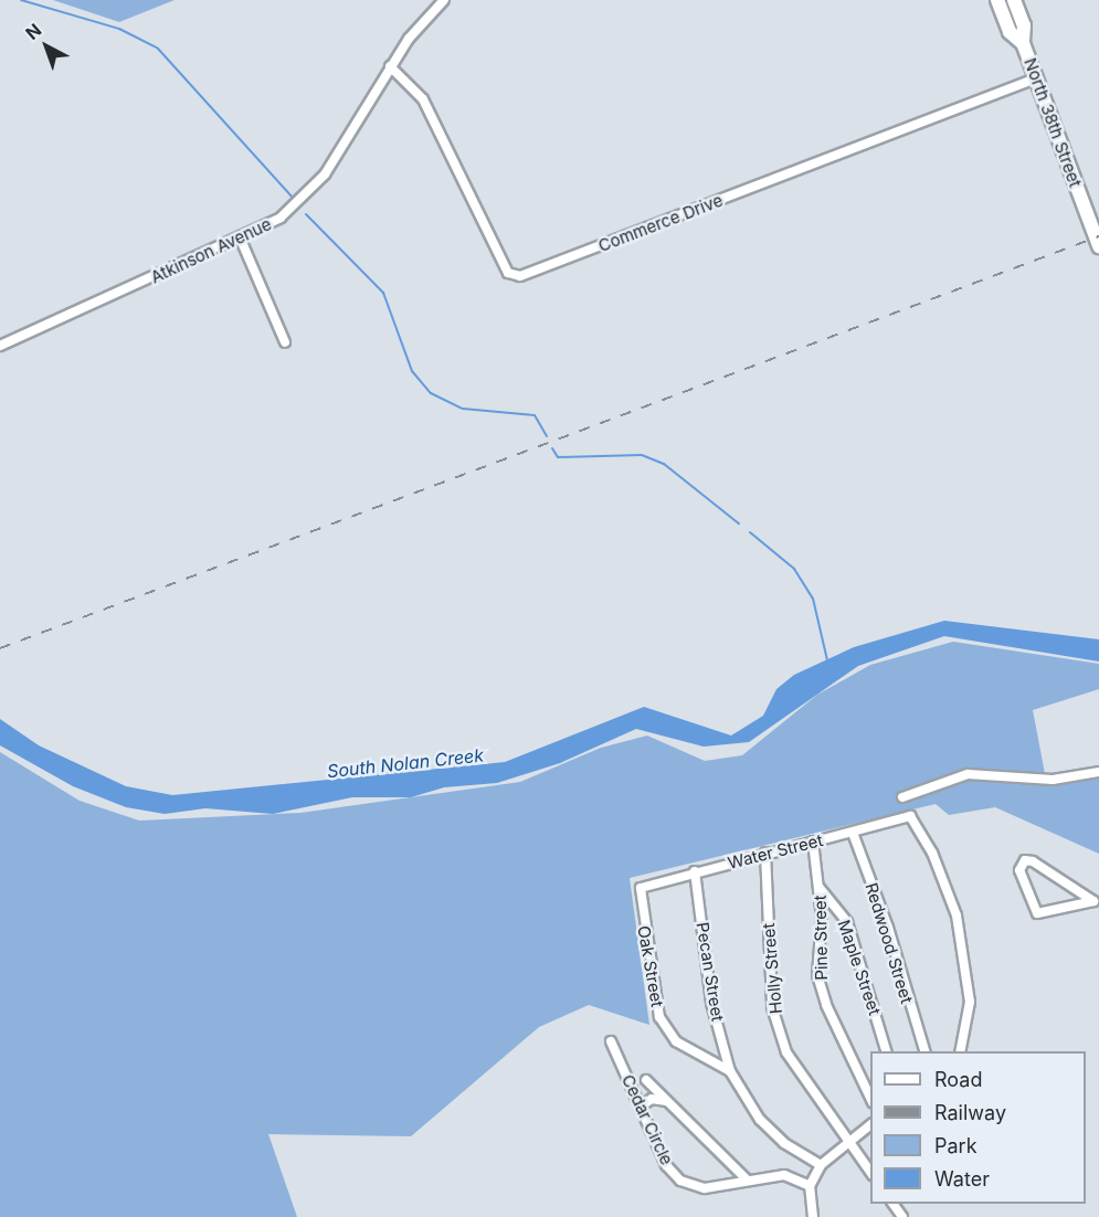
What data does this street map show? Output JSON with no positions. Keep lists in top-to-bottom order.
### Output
{
  "streets": {
    "main road": ["North 38th Street"],
    "street": [
      "Commerce Drive",
      "Atkinson Avenue",
      "Water Street",
      "Pine Street",
      "Redwood Street",
      "Oak Street",
      "Maple Street",
      "Holly Street",
      "Pecan Street",
      "Cedar Circle"
    ]
  },
  "crossings": [
    ["North 38th Street", "Commerce Drive"],
    ["Commerce Drive", "Atkinson Avenue"],
    ["Water Street", "Pine Street"],
    ["Water Street", "Redwood Street"],
    ["Water Street", "Oak Street"],
    ["Water Street", "Holly Street"],
    ["Water Street", "Pecan Street"],
    ["Pine Street", "Maple Street"],
    ["Oak Street", "Pecan Street"]
  ],
  "water": ["South Nolan Creek"],
  "legend": [
    "Road",
    "Railway",
    "Park",
    "Water"
  ],
  "north": "top left"
}
